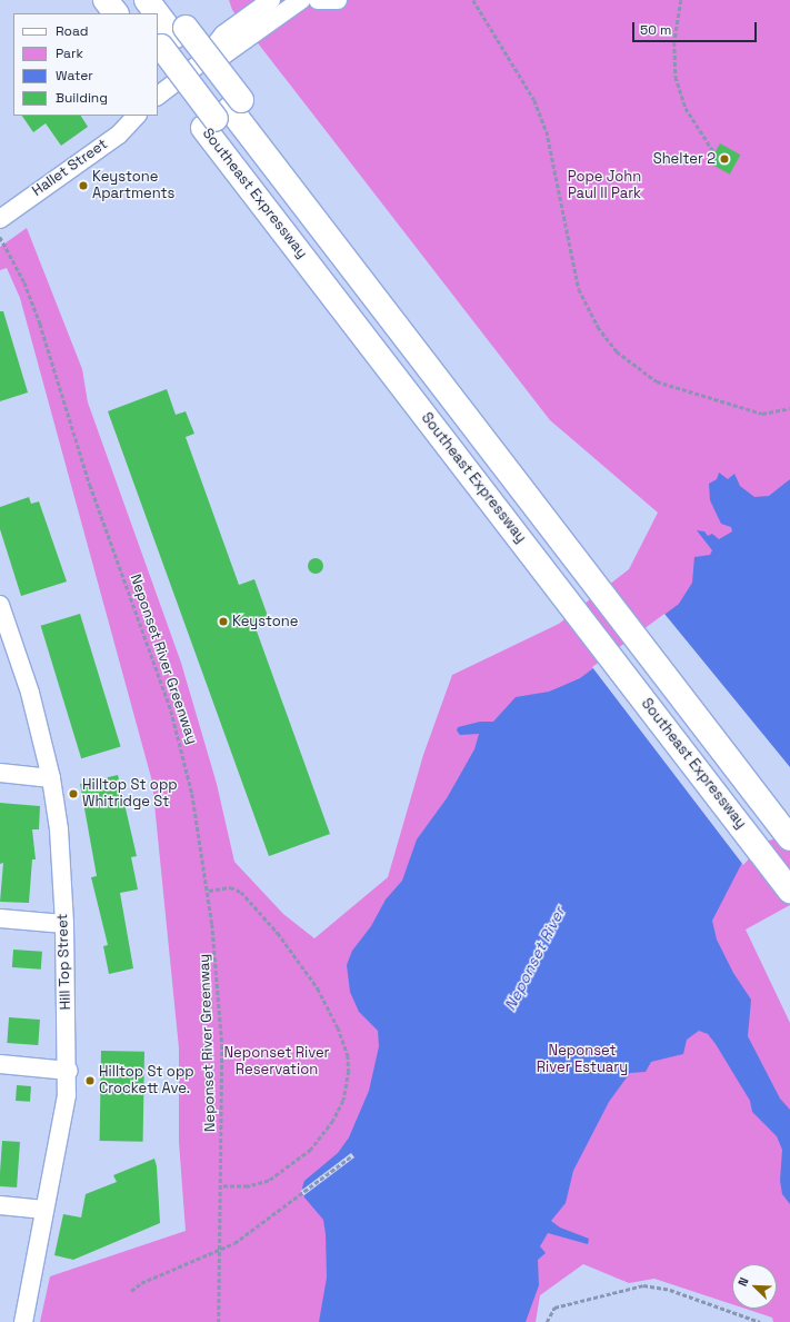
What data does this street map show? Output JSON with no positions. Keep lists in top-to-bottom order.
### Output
{
  "streets": {
    "highway": ["Southeast Expressway"],
    "street": ["Hallet Street", "Hill Top Street"],
    "path": ["Neponset River Greenway"]
  },
  "water": ["Neponset River"],
  "parks": ["Pope John Paul II Park", "Neponset River Estuary", "Neponset River Reservation"],
  "places": [
    "Shelter 2",
    "Keystone Apartments",
    "Keystone",
    "Hilltop St opp Whitridge St",
    "Hilltop St opp Crockett Ave."
  ],
  "legend": [
    "Road",
    "Park",
    "Water",
    "Building"
  ],
  "scale_bar": "50 m",
  "north": "top left"
}
